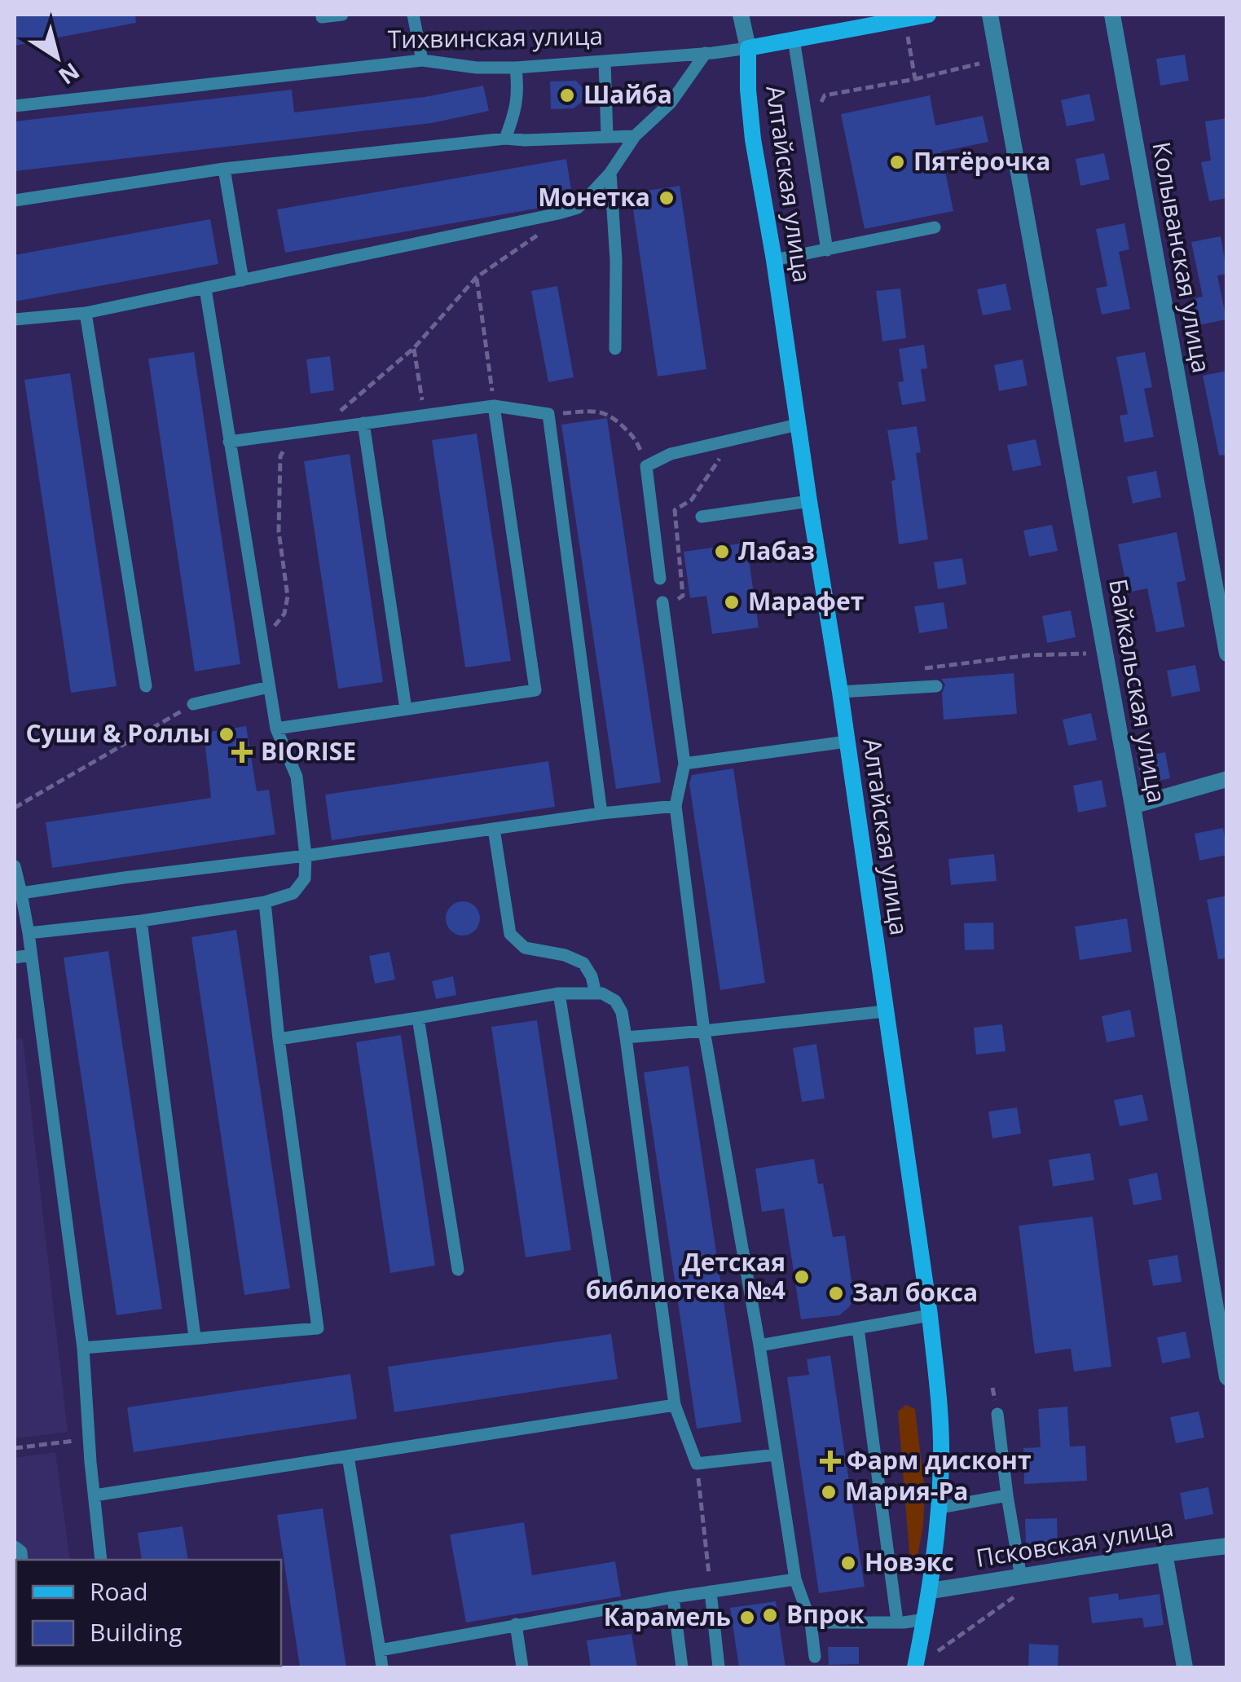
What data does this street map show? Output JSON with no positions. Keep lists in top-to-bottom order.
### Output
{
  "streets": {
    "main road": ["Тихвинская улица", "Алтайская улица"],
    "street": ["Колыванская улица", "Байкальская улица", "Псковская улица"]
  },
  "crossings": [
    ["Тихвинская улица", "Алтайская улица"],
    ["Алтайская улица", "Псковская улица"]
  ],
  "places": {
    "other": [
      "Шайба",
      "Пятёрочка",
      "Монетка",
      "Лабаз",
      "Марафет",
      "Суши & Роллы",
      "Детская библиотека №4",
      "Зал бокса",
      "Мария-Ра",
      "Новэкс",
      "Впрок",
      "Карамель"
    ],
    "health": ["BIORISE", "Фарм дисконт"]
  },
  "legend": ["Road", "Building"],
  "north": "bottom right"
}
